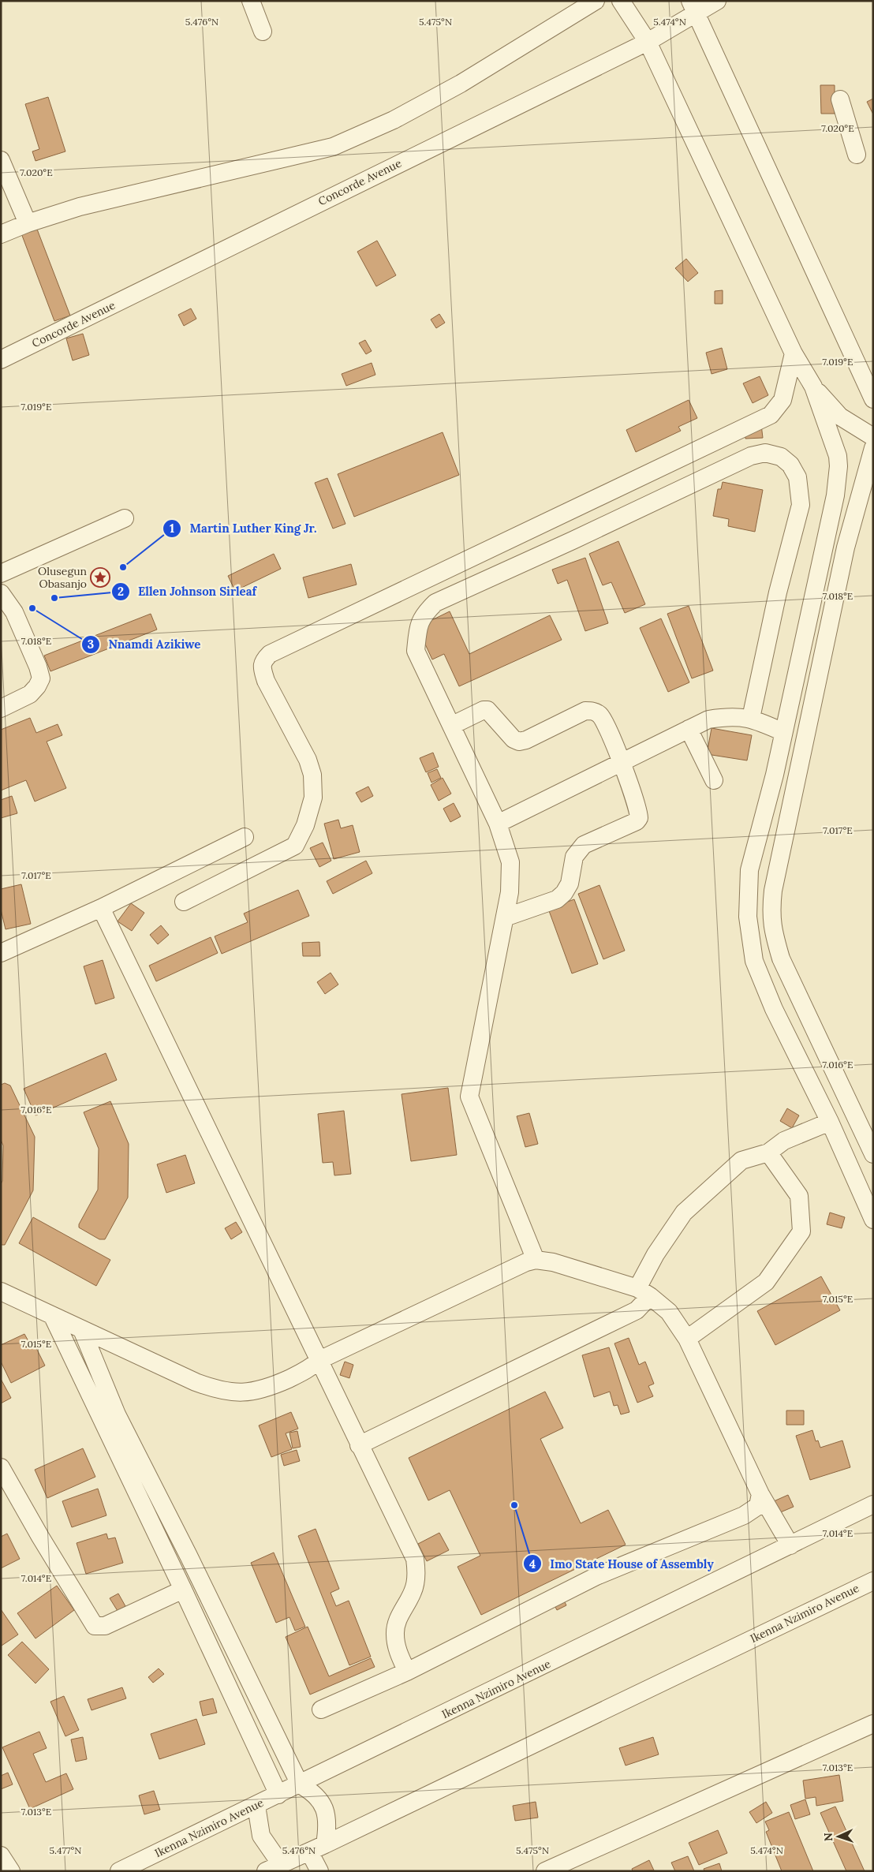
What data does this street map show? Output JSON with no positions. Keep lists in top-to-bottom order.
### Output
{
  "streets": {
    "street": ["Concorde Avenue", "Ikenna Nzimiro Avenue"]
  },
  "places": {
    "other": [
      "Martin Luther King Jr.",
      "Ellen Johnson Sirleaf",
      "Nnamdi Azikiwe",
      "Imo State House of Assembly"
    ],
    "place": ["Olusegun Obasanjo"]
  },
  "north": "left",
  "coordinates": [
    "5.476°N",
    "5.475°N",
    "5.474°N",
    "7.020°E",
    "7.019°E",
    "7.018°E",
    "7.017°E",
    "7.016°E",
    "7.015°E",
    "7.014°E",
    "7.013°E",
    "5.477°N"
  ]
}
